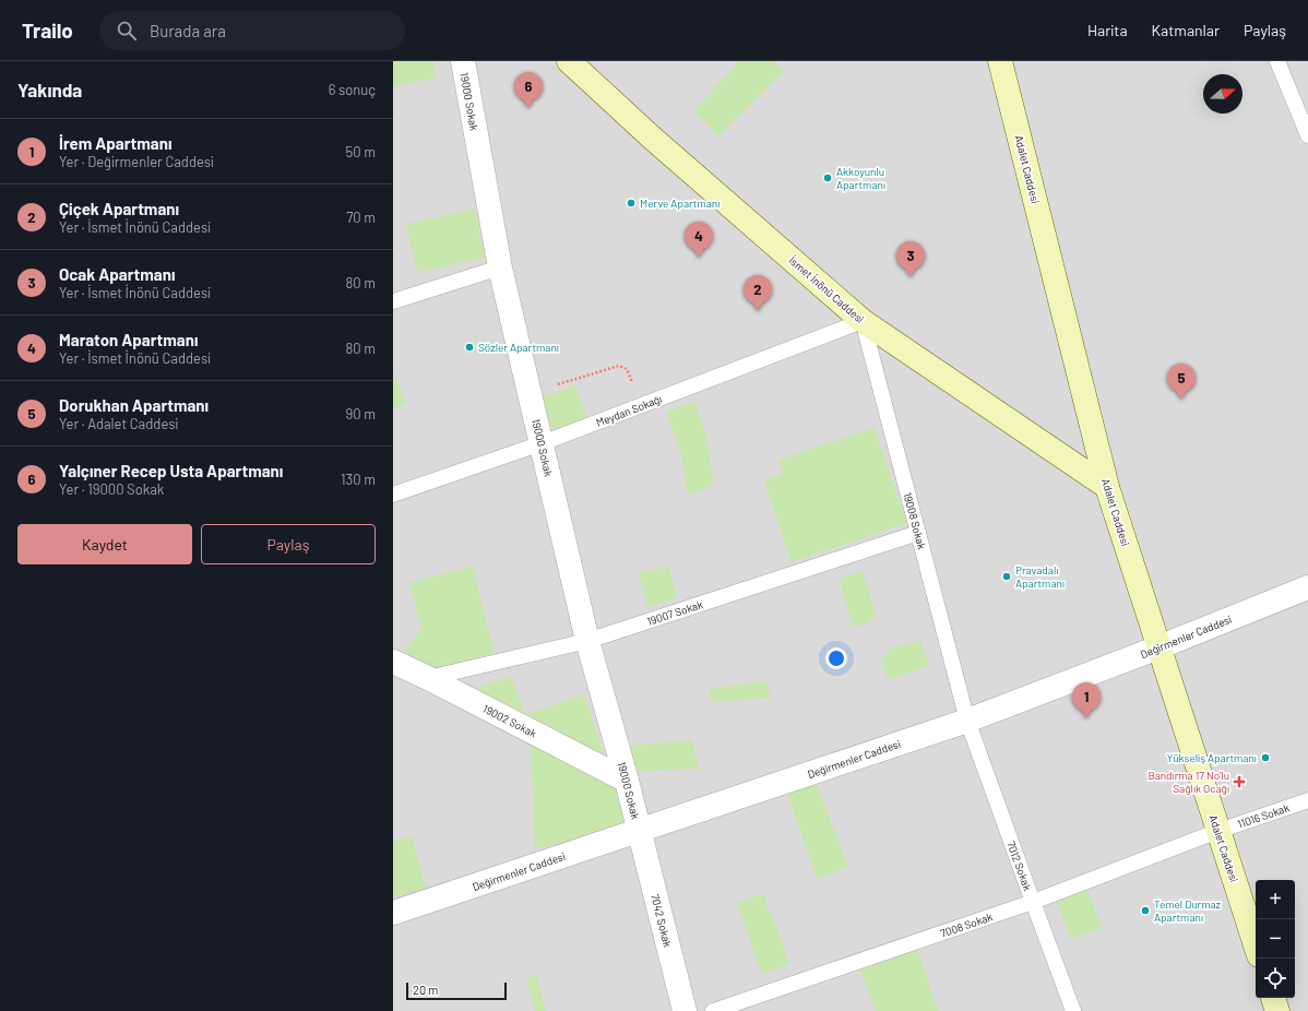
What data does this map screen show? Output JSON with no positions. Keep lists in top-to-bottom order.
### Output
{
  "streets": {
    "main road": ["Adalet Caddesi", "İsmet İnönü Caddesi"],
    "street": [
      "19000 Sokak",
      "Değirmenler Caddesi",
      "19002 Sokak",
      "7042 Sokak"
    ],
    "lane": [
      "Meydan Sokağı",
      "19008 Sokak",
      "19007 Sokak",
      "11016 Sokak",
      "7012 Sokak",
      "7008 Sokak"
    ]
  },
  "crossings": [
    ["19000 Sokak", "Meydan Sokağı"],
    ["19000 Sokak", "19007 Sokak"],
    ["19000 Sokak", "Değirmenler Caddesi"],
    ["19000 Sokak", "19002 Sokak"],
    ["19000 Sokak", "7042 Sokak"],
    ["Adalet Caddesi", "İsmet İnönü Caddesi"],
    ["Adalet Caddesi", "Değirmenler Caddesi"],
    ["Adalet Caddesi", "11016 Sokak"],
    ["Adalet Caddesi", "7008 Sokak"],
    ["İsmet İnönü Caddesi", "Meydan Sokağı"],
    ["İsmet İnönü Caddesi", "19008 Sokak"],
    ["Meydan Sokağı", "19008 Sokak"],
    ["19008 Sokak", "19007 Sokak"],
    ["19008 Sokak", "Değirmenler Caddesi"],
    ["19008 Sokak", "7012 Sokak"],
    ["19007 Sokak", "19002 Sokak"],
    ["Değirmenler Caddesi", "7012 Sokak"],
    ["Değirmenler Caddesi", "7042 Sokak"],
    ["11016 Sokak", "7008 Sokak"],
    ["7012 Sokak", "7008 Sokak"]
  ],
  "places": {
    "other": [
      "Akkoyunlu Apartmanı",
      "Merve Apartmanı",
      "Sözler Apartmanı",
      "Pravadalı Apartmanı",
      "Yükseliş Apartmanı",
      "Temel Durmaz Apartmanı"
    ],
    "health": ["Bandırma 17 No'lu Sağlık Ocağı"]
  },
  "scale_bar": "20 m",
  "north": "right",
  "page": {
    "header": "Trailo",
    "search": "Burada ara",
    "nav": ["Harita", "Katmanlar", "Paylaş"],
    "heading": ["Yakında", "6 sonuç"],
    "pins": [
      "6",
      "4",
      "3",
      "2",
      "5",
      "1"
    ],
    "list": [
      {
        "mark": "1",
        "name": "İrem Apartmanı",
        "note": "Yer · Değirmenler Caddesi",
        "value": "50 m"
      },
      {
        "mark": "2",
        "name": "Çiçek Apartmanı",
        "note": "Yer · İsmet İnönü Caddesi",
        "value": "70 m"
      },
      {
        "mark": "3",
        "name": "Ocak Apartmanı",
        "note": "Yer · İsmet İnönü Caddesi",
        "value": "80 m"
      },
      {
        "mark": "4",
        "name": "Maraton Apartmanı",
        "note": "Yer · İsmet İnönü Caddesi",
        "value": "80 m"
      },
      {
        "mark": "5",
        "name": "Dorukhan Apartmanı",
        "note": "Yer · Adalet Caddesi",
        "value": "90 m"
      },
      {
        "mark": "6",
        "name": "Yalçıner Recep Usta Apartmanı",
        "note": "Yer · 19000 Sokak",
        "value": "130 m"
      }
    ],
    "buttons": ["Kaydet", "Paylaş"],
    "map_buttons": ["+", "−"],
    "scale": "20 m"
  }
}
